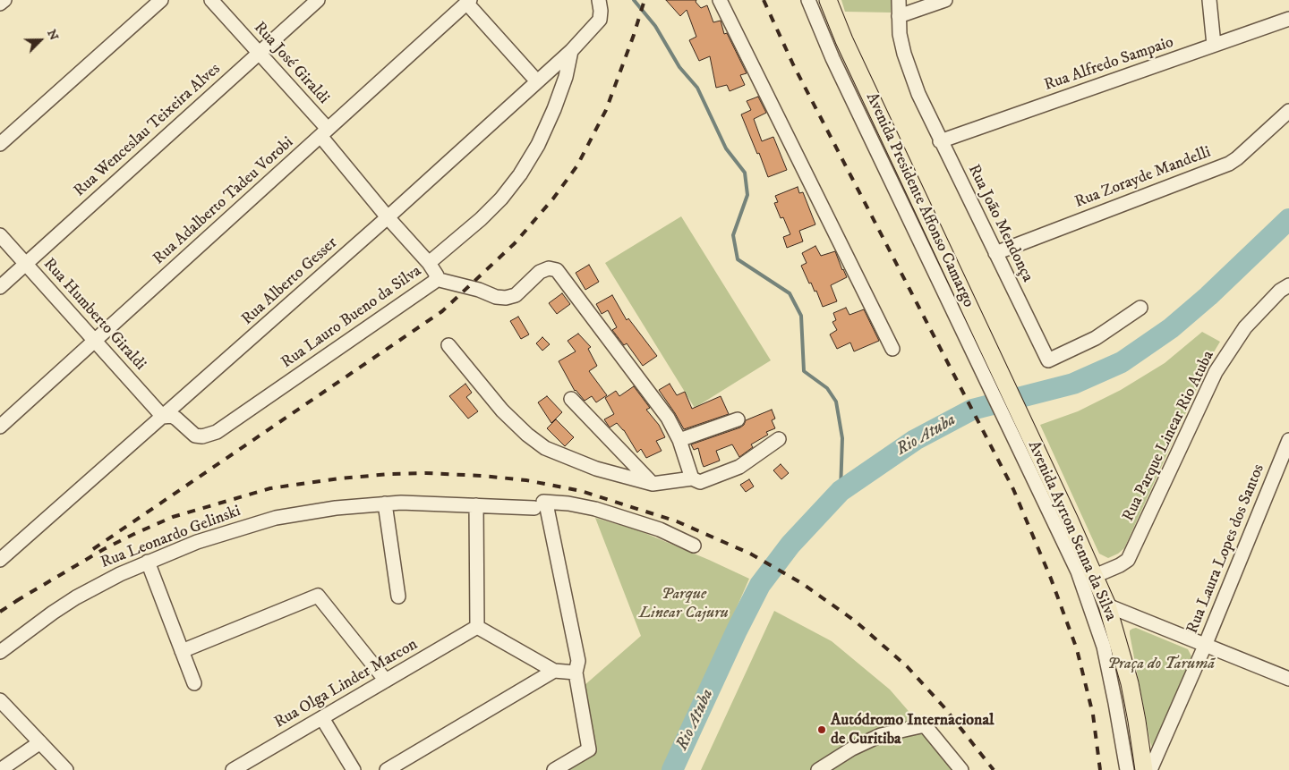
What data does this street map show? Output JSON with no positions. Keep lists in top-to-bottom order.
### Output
{
  "streets": {
    "main road": ["Avenida Presidente Affonso Camargo", "Avenida Ayrton Senna da Silva"],
    "street": [
      "Rua José Giraldi",
      "Rua Alfredo Sampaio",
      "Rua Wenceslau Teixeira Alves",
      "Rua Zorayde Mandelli",
      "Rua Adalberto Tadeu Vorobi",
      "Rua João Mendonça",
      "Rua Alberto Gesser",
      "Rua Humberto Giraldi",
      "Rua Lauro Bueno da Silva",
      "Rua Parque Linear Rio Atuba",
      "Rua Leonardo Gelinski",
      "Rua Laura Lopes dos Santos",
      "Rua Olga Linder Marcon"
    ]
  },
  "crossings": [
    ["Rua José Giraldi", "Rua Wenceslau Teixeira Alves"],
    ["Rua José Giraldi", "Rua Adalberto Tadeu Vorobi"],
    ["Rua José Giraldi", "Rua Alberto Gesser"],
    ["Rua José Giraldi", "Rua Lauro Bueno da Silva"],
    ["Rua Alfredo Sampaio", "Rua João Mendonça"],
    ["Rua Wenceslau Teixeira Alves", "Rua Humberto Giraldi"],
    ["Rua Zorayde Mandelli", "Rua João Mendonça"],
    ["Avenida Presidente Affonso Camargo", "Avenida Ayrton Senna da Silva"],
    ["Rua Adalberto Tadeu Vorobi", "Rua Humberto Giraldi"],
    ["Rua Alberto Gesser", "Rua Humberto Giraldi"],
    ["Rua Alberto Gesser", "Rua Lauro Bueno da Silva"],
    ["Rua Humberto Giraldi", "Rua Lauro Bueno da Silva"],
    ["Rua Parque Linear Rio Atuba", "Avenida Ayrton Senna da Silva"]
  ],
  "water": ["Rio Atuba"],
  "parks": ["Parque Linear Cajuru", "Praça do Tarumã"],
  "places": ["Autódromo Internacional de Curitiba"],
  "north": "top right"
}
